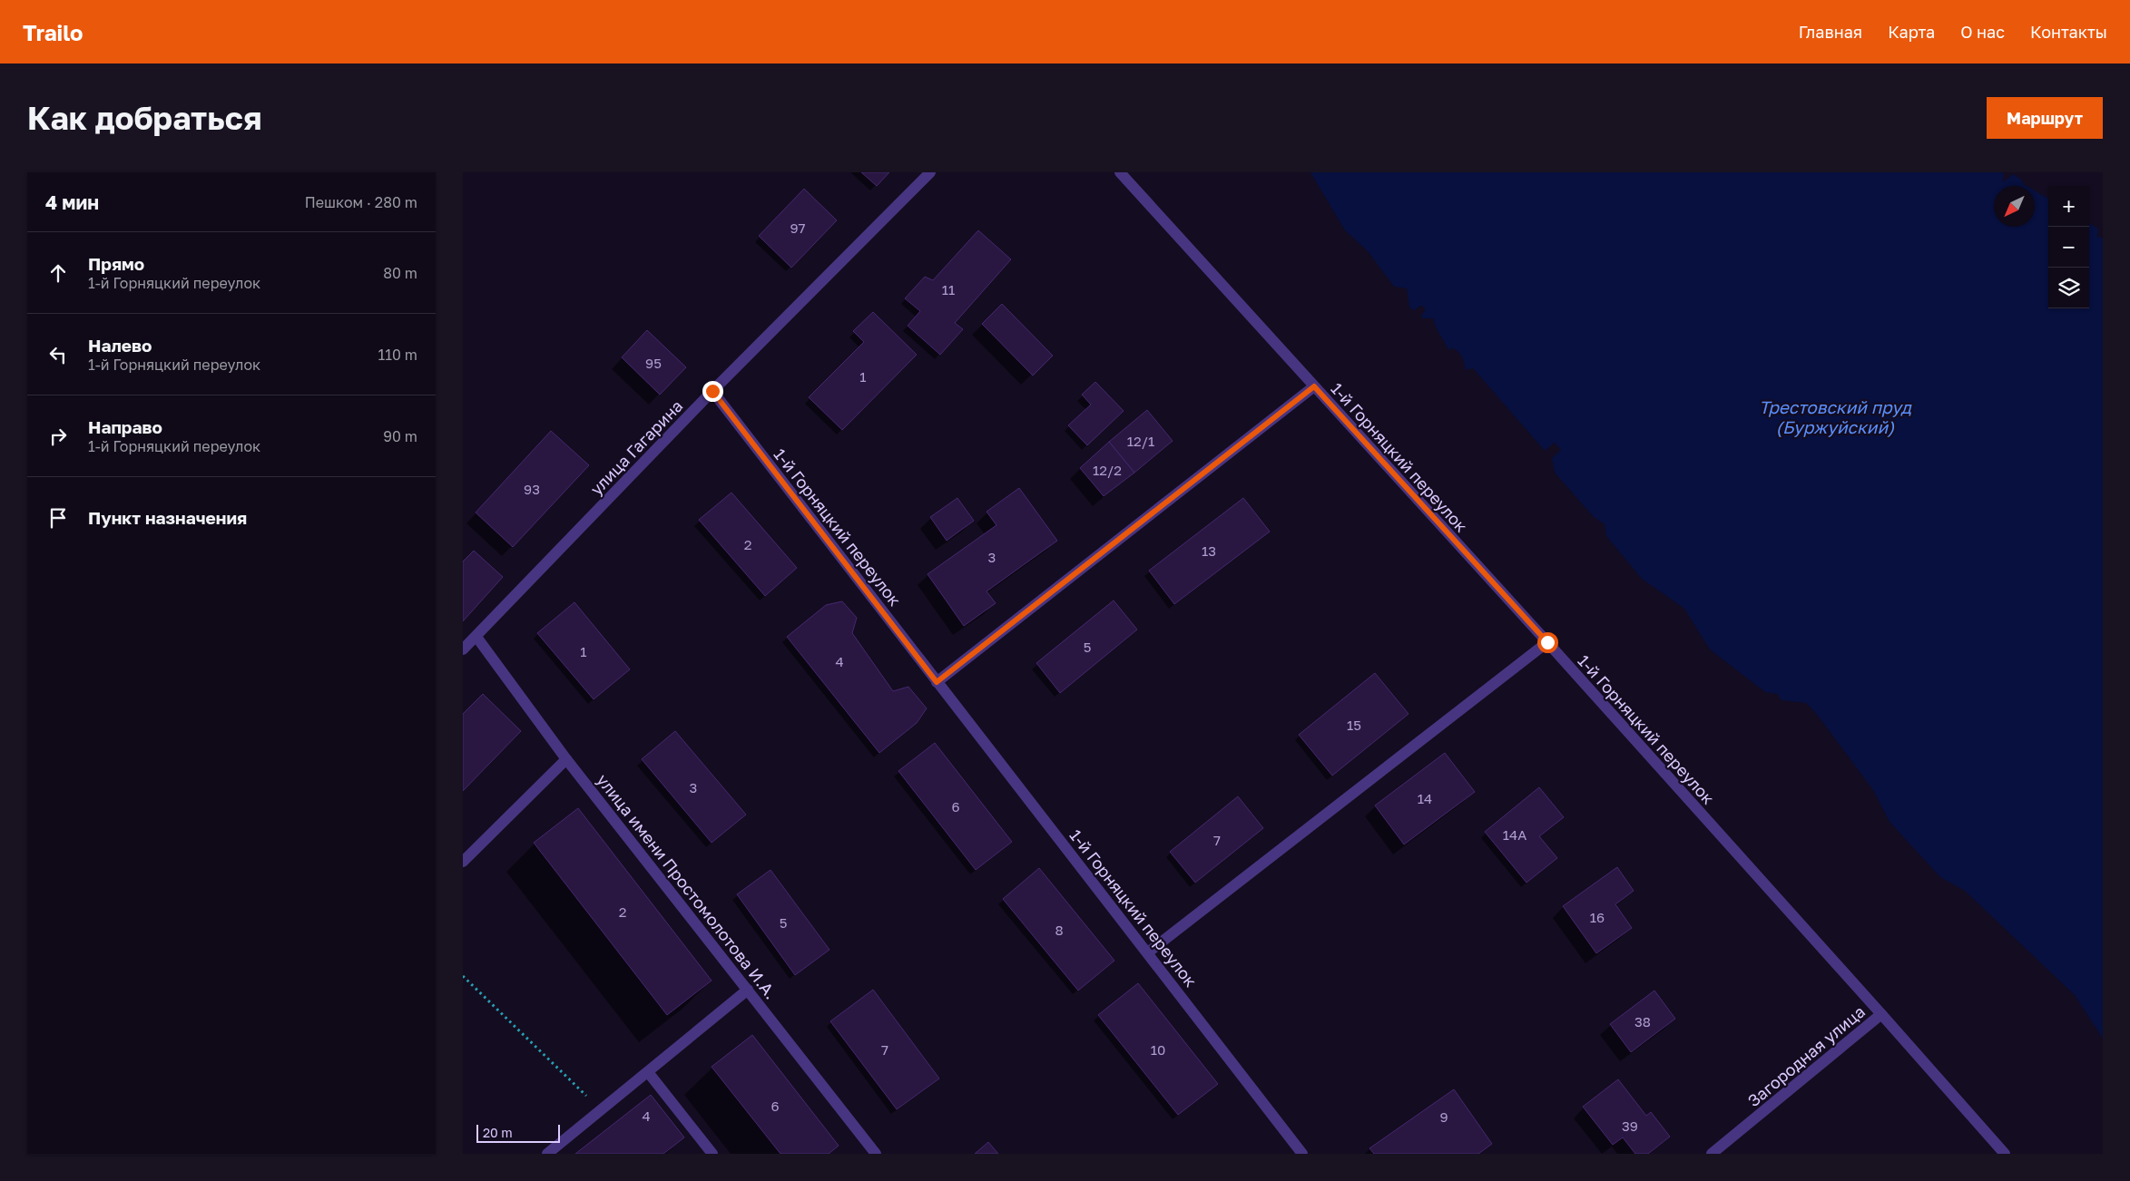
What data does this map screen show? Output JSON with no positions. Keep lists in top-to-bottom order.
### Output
{
  "streets": {
    "street": [
      "улица Гагарина",
      "1-й Горняцкий переулок",
      "улица имени Простомолотова И.А.",
      "Загородная улица"
    ]
  },
  "crossings": [
    ["улица Гагарина", "1-й Горняцкий переулок"],
    ["улица Гагарина", "улица имени Простомолотова И.А."],
    ["1-й Горняцкий переулок", "Загородная улица"]
  ],
  "water": ["Трестовский пруд (Буржуйский)"],
  "house_numbers": [
    "97",
    "11",
    "95",
    "1",
    "12/1",
    "12/2",
    "93",
    "2",
    "13",
    "3",
    "5",
    "1",
    "4",
    "15",
    "3",
    "14",
    "6",
    "14А",
    "7",
    "2",
    "16",
    "5",
    "8",
    "38",
    "7",
    "10",
    "6",
    "4",
    "9",
    "39"
  ],
  "scale_bar": "20 m",
  "north": "bottom left",
  "page": {
    "header": "Trailo",
    "nav": [
      "Главная",
      "Карта",
      "О нас",
      "Контакты"
    ],
    "buttons": "Маршрут",
    "title": "Как добраться",
    "heading": ["4 мин", "Пешком · 280 m"],
    "map_buttons": ["+", "−"],
    "list": [
      ["Прямо", "1-й Горняцкий переулок", "80 m"],
      ["Налево", "1-й Горняцкий переулок", "110 m"],
      ["Направо", "1-й Горняцкий переулок", "90 m"],
      "Пункт назначения"
    ],
    "scale": "20 m"
  }
}
